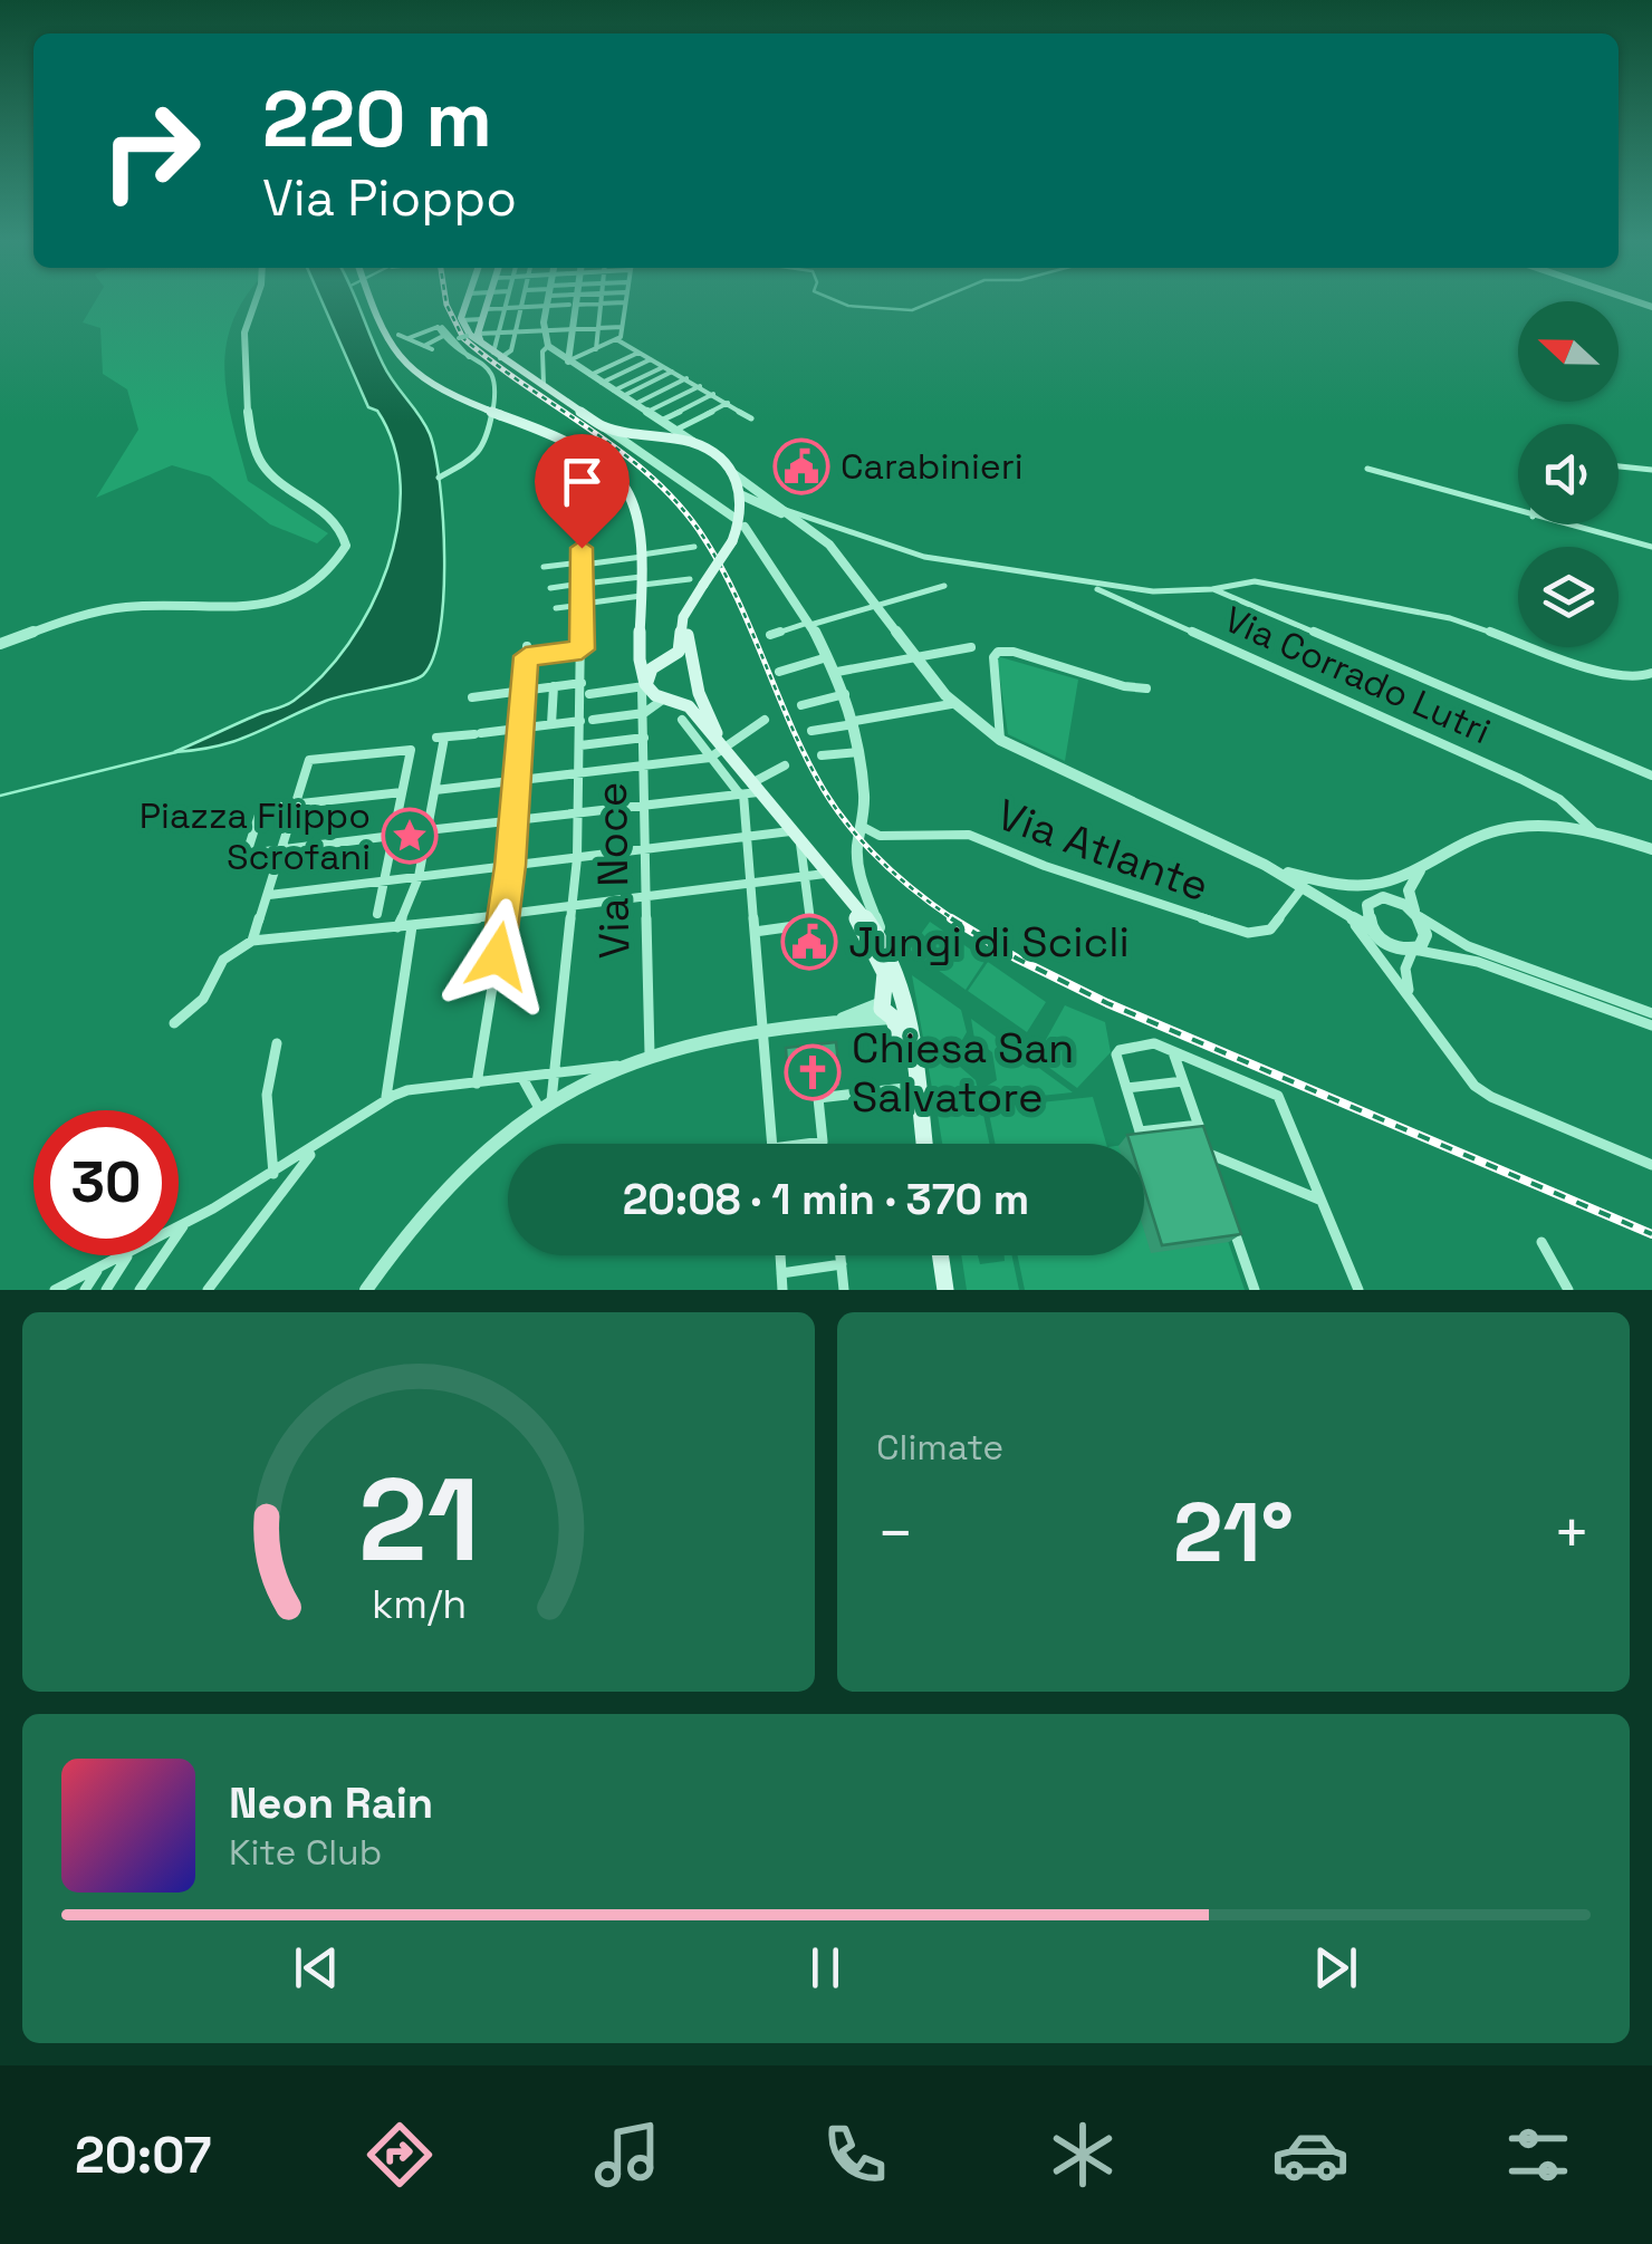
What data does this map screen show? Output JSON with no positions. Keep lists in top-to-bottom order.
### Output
{
  "streets": {
    "street": ["Via Corrado Lutri", "Via Atlante", "Via Noce"]
  },
  "places": {
    "public building": ["Carabinieri", "Jungi di Scicli"],
    "place": ["Piazza Filippo Scrofani"],
    "church": ["Chiesa San Salvatore"]
  },
  "north": "left",
  "page": {
    "turn": ["220 m", "Via Pioppo"],
    "limit": "30",
    "trip": "20:08 · 1 min · 370 m",
    "tile": "Climate",
    "heat": ["−", "21°", "+"],
    "song": ["Neon Rain", "Kite Club"],
    "tabs": "20:07",
    "gauge": ["21", "km/h"]
  }
}
